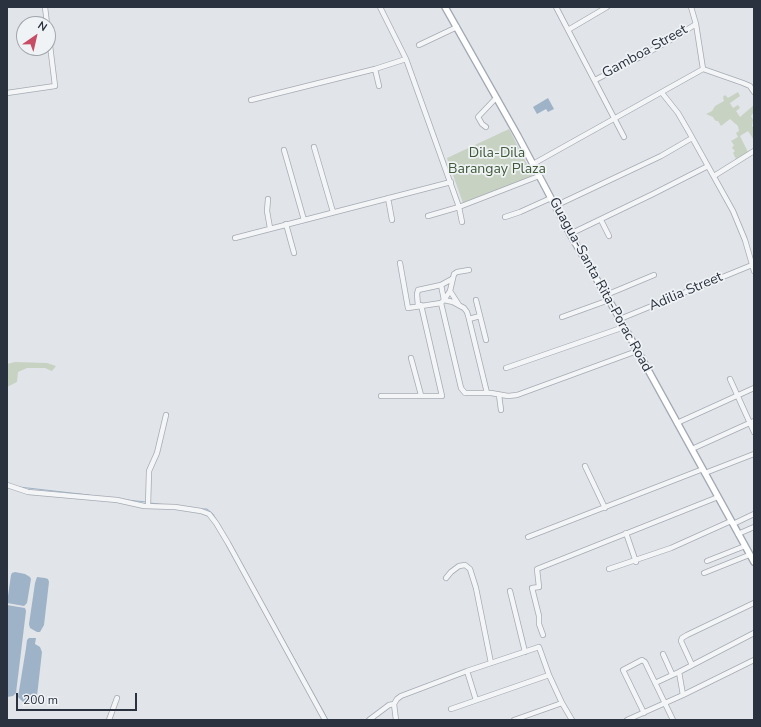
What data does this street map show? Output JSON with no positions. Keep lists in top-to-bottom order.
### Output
{
  "streets": {
    "main road": ["Guagua-Santa Rita-Porac Road"],
    "street": ["Gamboa Street", "Adilia Street"]
  },
  "crossings": [
    ["Guagua-Santa Rita-Porac Road", "Adilia Street"]
  ],
  "parks": ["Dila-Dila Barangay Plaza"],
  "scale_bar": "200 m",
  "north": "top right"
}
